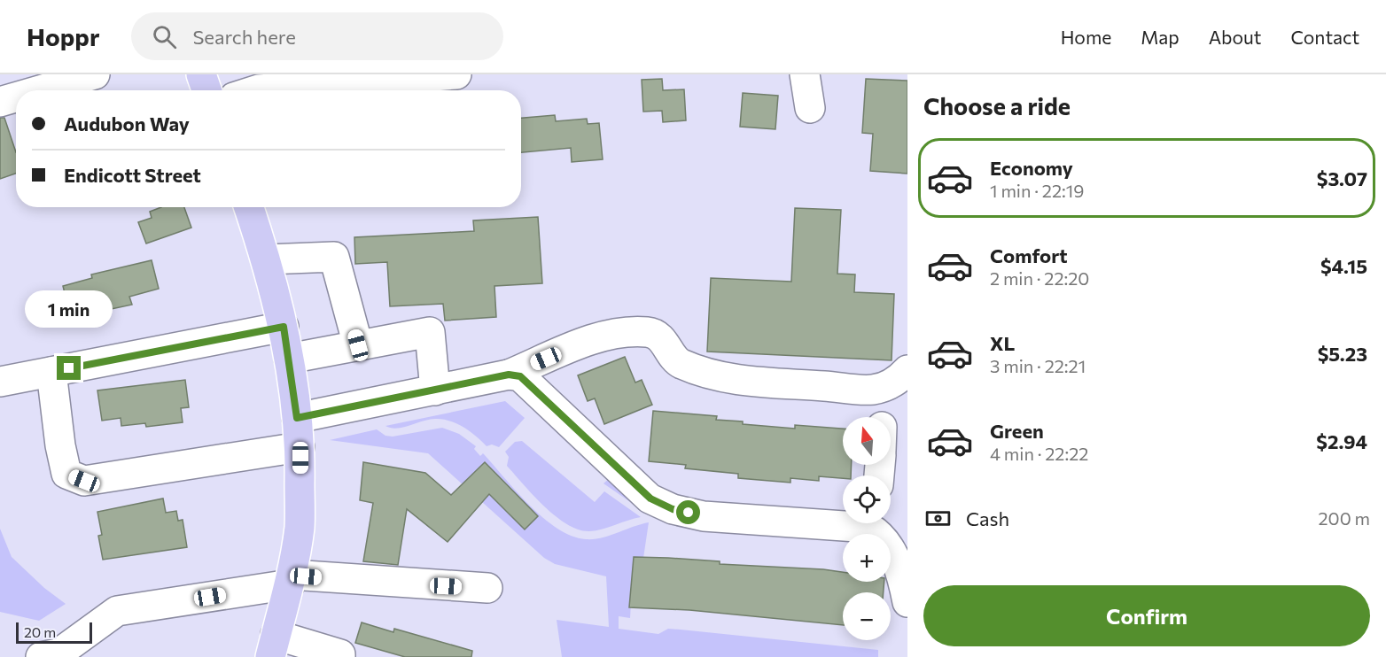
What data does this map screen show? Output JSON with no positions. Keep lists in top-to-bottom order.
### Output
{
  "scale_bar": "20 m",
  "north": "top",
  "page": {
    "header": "Hoppr",
    "search": "Search here",
    "nav": [
      "Home",
      "Map",
      "About",
      "Contact"
    ],
    "heading": "Choose a ride",
    "banner": ["Audubon Way", "Endicott Street"],
    "list": [
      {
        "name": "Economy",
        "note": "1 min · 22:19",
        "value": "$3.07"
      },
      {
        "name": "Comfort",
        "note": "2 min · 22:20",
        "value": "$4.15"
      },
      {
        "name": "XL",
        "note": "3 min · 22:21",
        "value": "$5.23"
      },
      {
        "name": "Green",
        "note": "4 min · 22:22",
        "value": "$2.94"
      }
    ],
    "bubble": "1 min",
    "map_buttons": ["+", "−"],
    "pay": ["Cash", "200 m"],
    "buttons": "Confirm",
    "scale": "20 m"
  }
}
